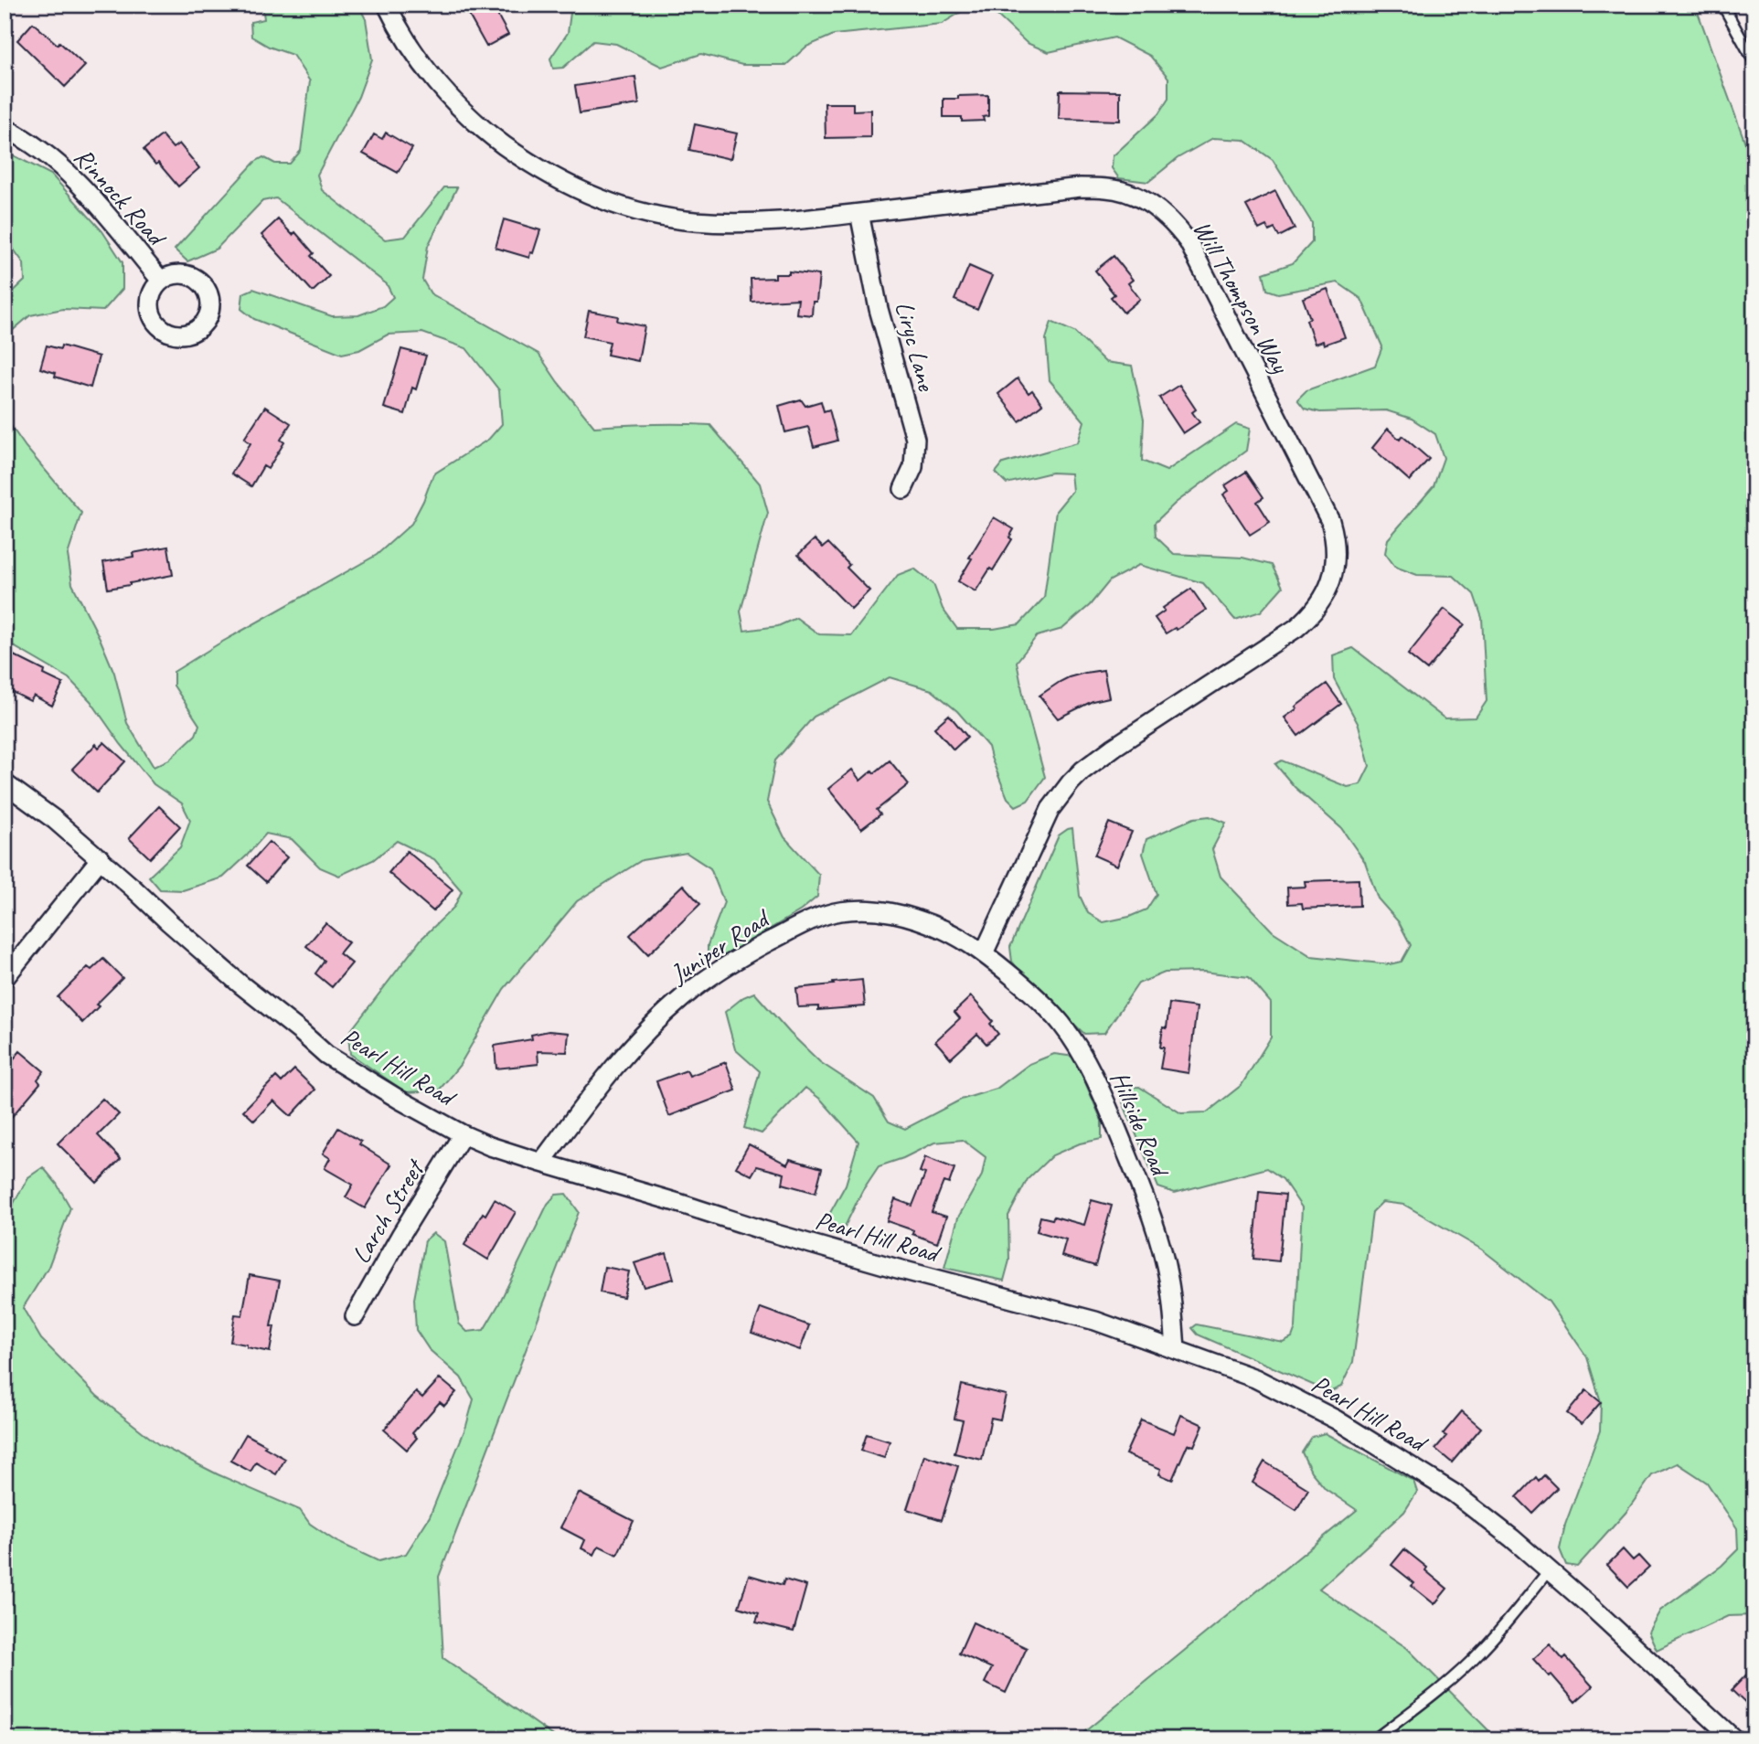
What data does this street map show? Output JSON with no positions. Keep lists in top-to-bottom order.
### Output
{
  "streets": {
    "street": [
      "Rinnock Road",
      "Will Thompson Way",
      "Liryc Lane",
      "Juniper Road",
      "Pearl Hill Road",
      "Hillside Road",
      "Larch Street"
    ]
  },
  "crossings": [
    ["Will Thompson Way", "Liryc Lane"],
    ["Will Thompson Way", "Juniper Road"],
    ["Will Thompson Way", "Hillside Road"],
    ["Juniper Road", "Pearl Hill Road"],
    ["Juniper Road", "Hillside Road"],
    ["Pearl Hill Road", "Hillside Road"],
    ["Pearl Hill Road", "Larch Street"]
  ]
}
